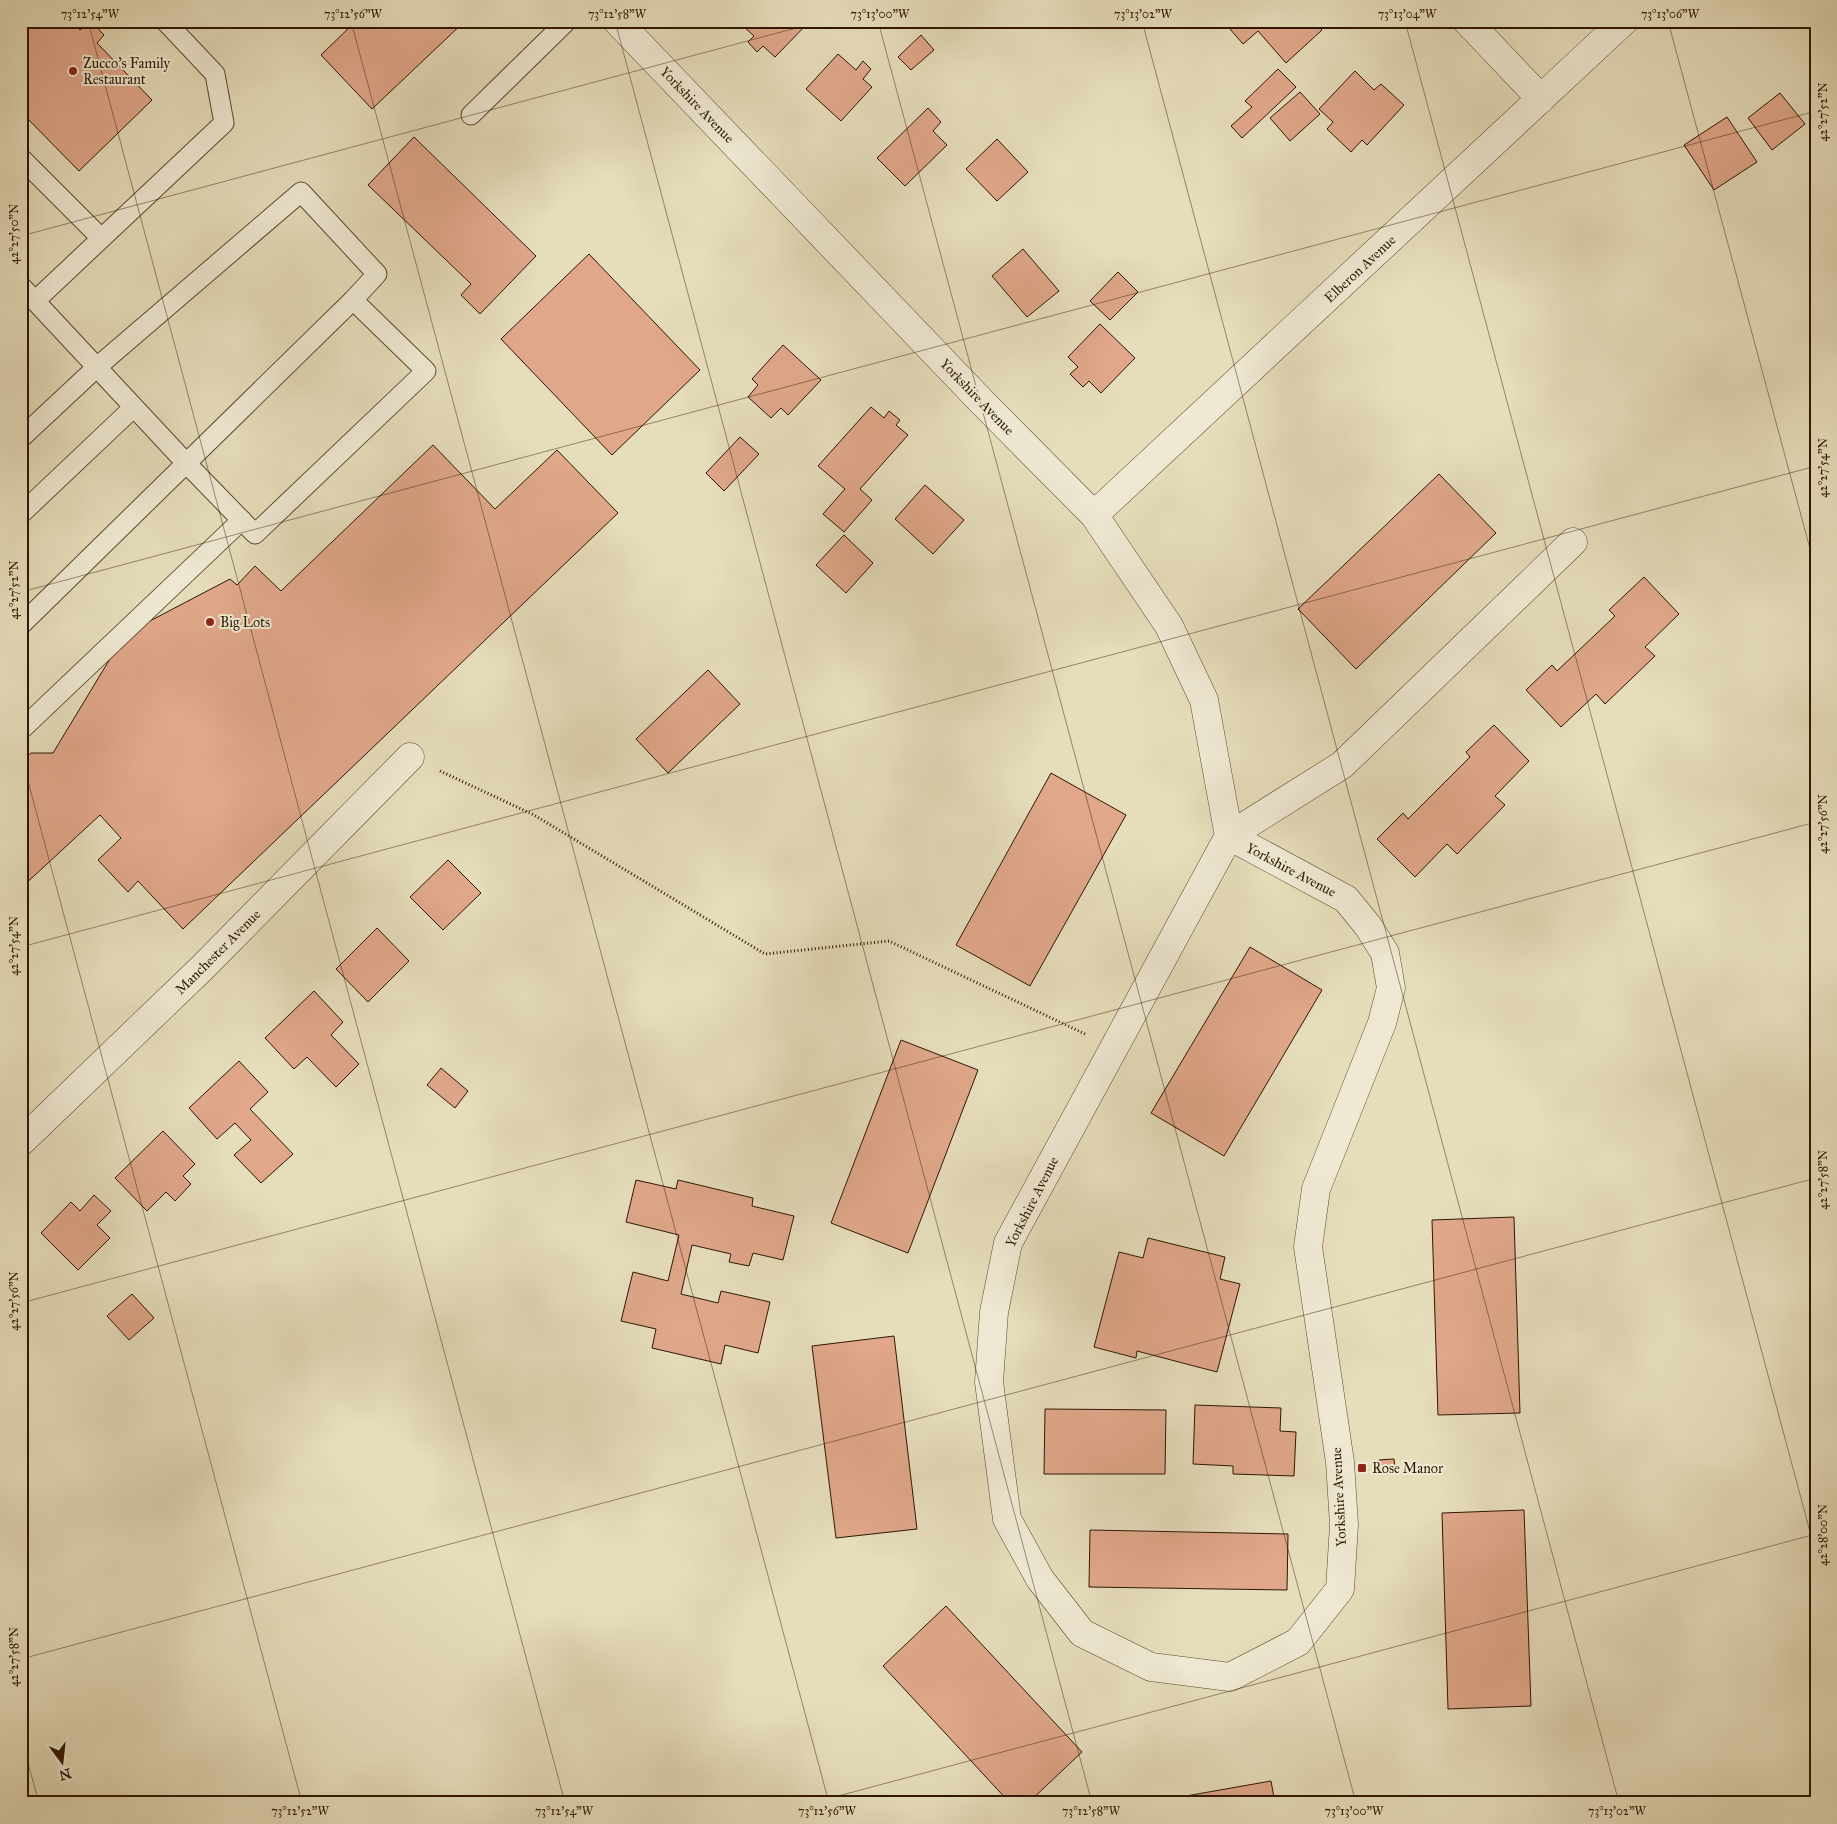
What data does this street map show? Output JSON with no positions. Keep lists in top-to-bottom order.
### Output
{
  "streets": {
    "street": ["Yorkshire Avenue", "Elberon Avenue", "Manchester Avenue"]
  },
  "crossings": [
    ["Yorkshire Avenue", "Elberon Avenue"]
  ],
  "places": {
    "other": ["Zucco's Family Restaurant", "Big Lots"],
    "transit": ["Rose Manor"]
  },
  "north": "bottom",
  "coordinates": [
    "73°12'54\"W",
    "73°12'56\"W",
    "73°12'58\"W",
    "73°13'00\"W",
    "73°13'02\"W",
    "73°13'04\"W",
    "73°13'06\"W",
    "42°27'52\"N",
    "42°27'50\"N",
    "42°27'54\"N",
    "42°27'56\"N",
    "42°27'58\"N",
    "42°28'00\"N",
    "73°12'52\"W"
  ]
}
